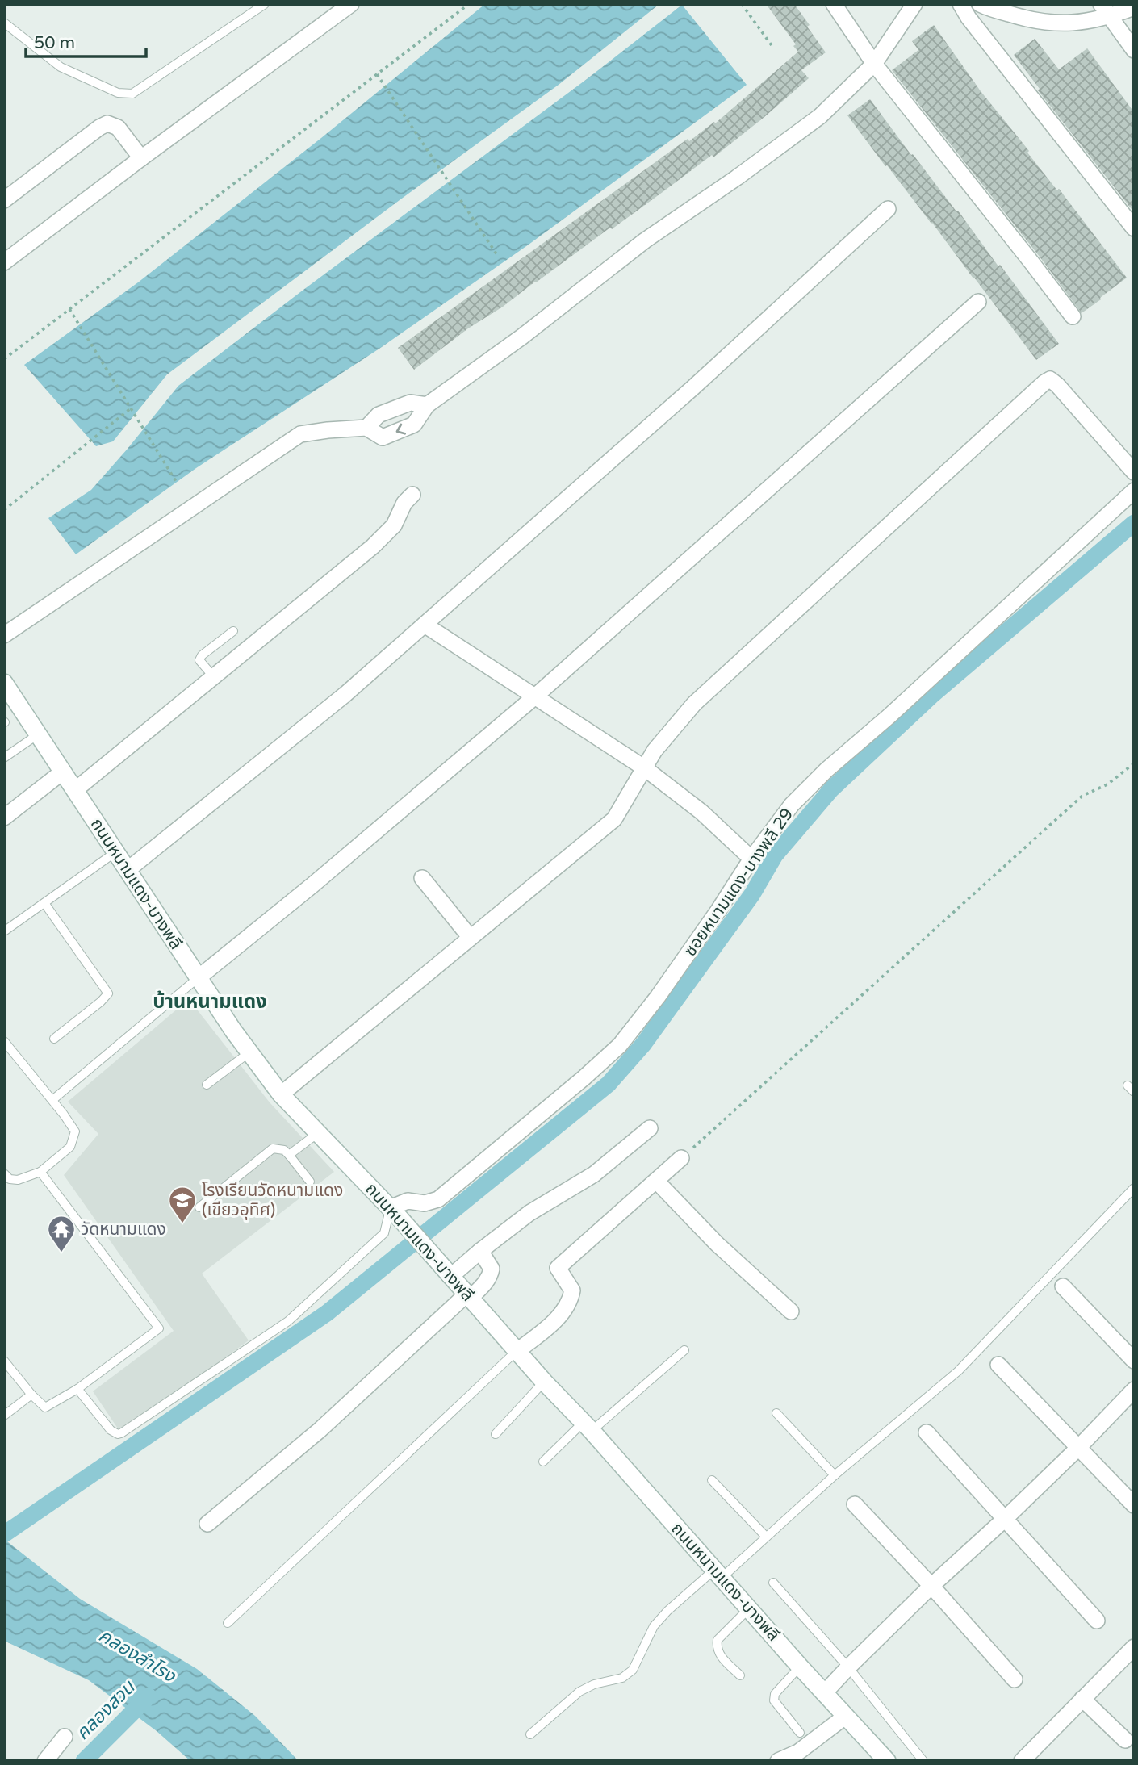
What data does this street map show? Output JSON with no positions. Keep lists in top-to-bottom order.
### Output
{
  "streets": {
    "main road": ["ถนนหนามแดง-บางพลี"],
    "street": ["ซอยหนามแดง-บางพลี 29"]
  },
  "crossings": [
    ["ซอยหนามแดง-บางพลี 29", "ถนนหนามแดง-บางพลี"]
  ],
  "districts": ["บ้านหนามแดง"],
  "water": ["คลองสำโรง", "คลองสวน"],
  "places": {
    "school or university": ["โรงเรียนวัดหนามแดง (เขียวอุทิศ)"],
    "temple": ["วัดหนามแดง"]
  },
  "scale_bar": "50 m"
}
